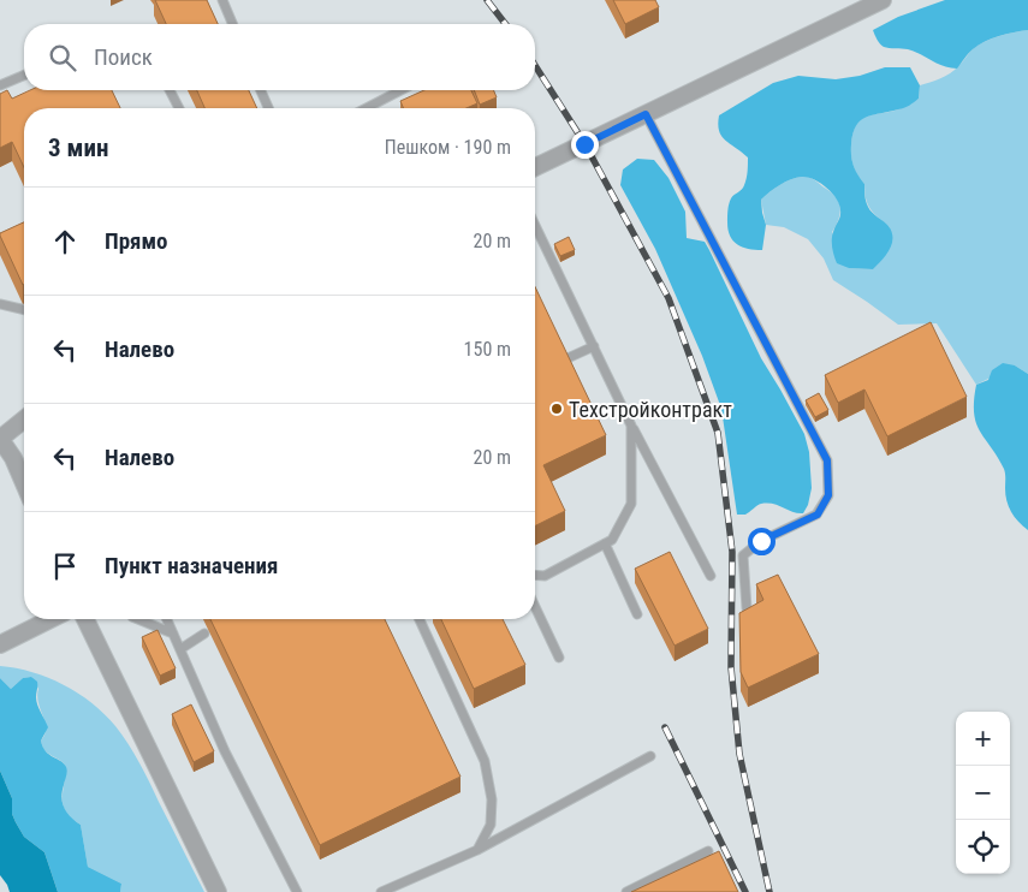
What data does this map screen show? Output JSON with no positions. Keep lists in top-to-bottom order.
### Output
{
  "places": ["Техстройконтракт"],
  "page": {
    "search": "Поиск",
    "heading": ["3 мин", "Пешком · 190 m"],
    "list": [
      ["Прямо", "20 m"],
      ["Налево", "150 m"],
      ["Налево", "20 m"],
      "Пункт назначения"
    ],
    "map_buttons": ["+", "−"]
  }
}
